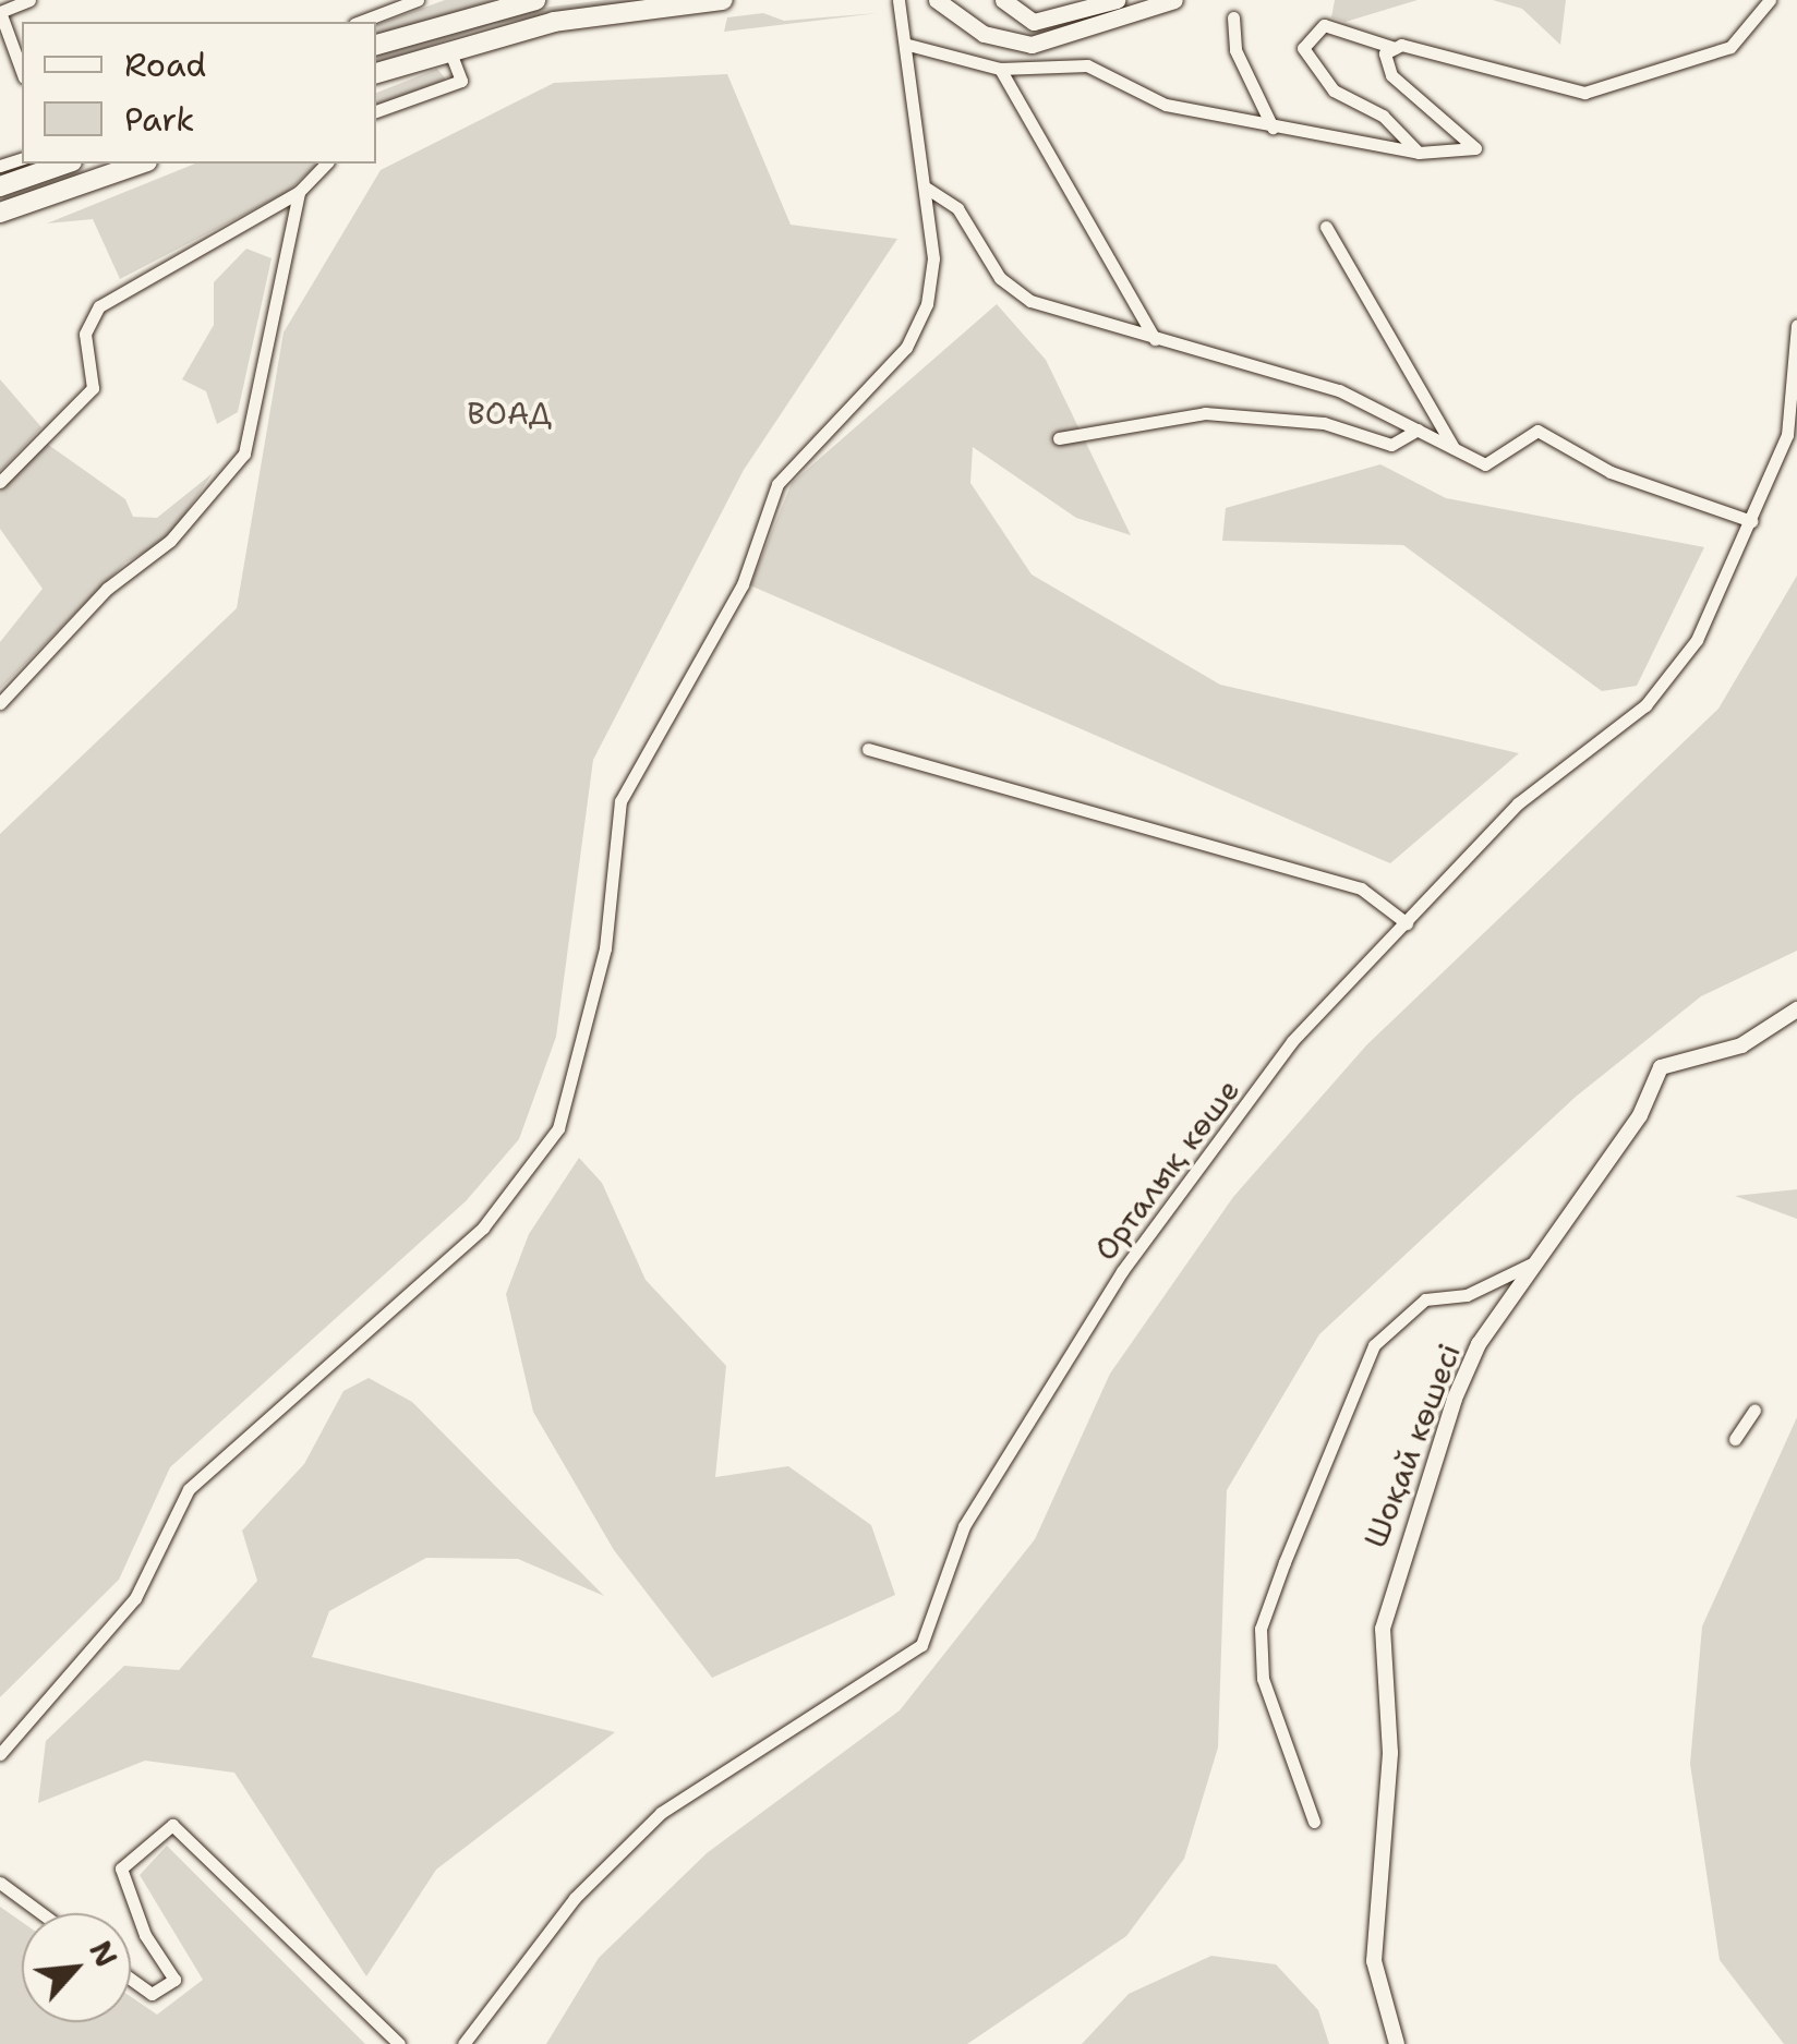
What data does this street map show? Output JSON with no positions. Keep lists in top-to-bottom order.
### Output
{
  "streets": {
    "street": ["Орталық көше", "Шоқай көшесі"]
  },
  "parks": ["ВОАД"],
  "legend": ["Road", "Park"],
  "north": "top right"
}
